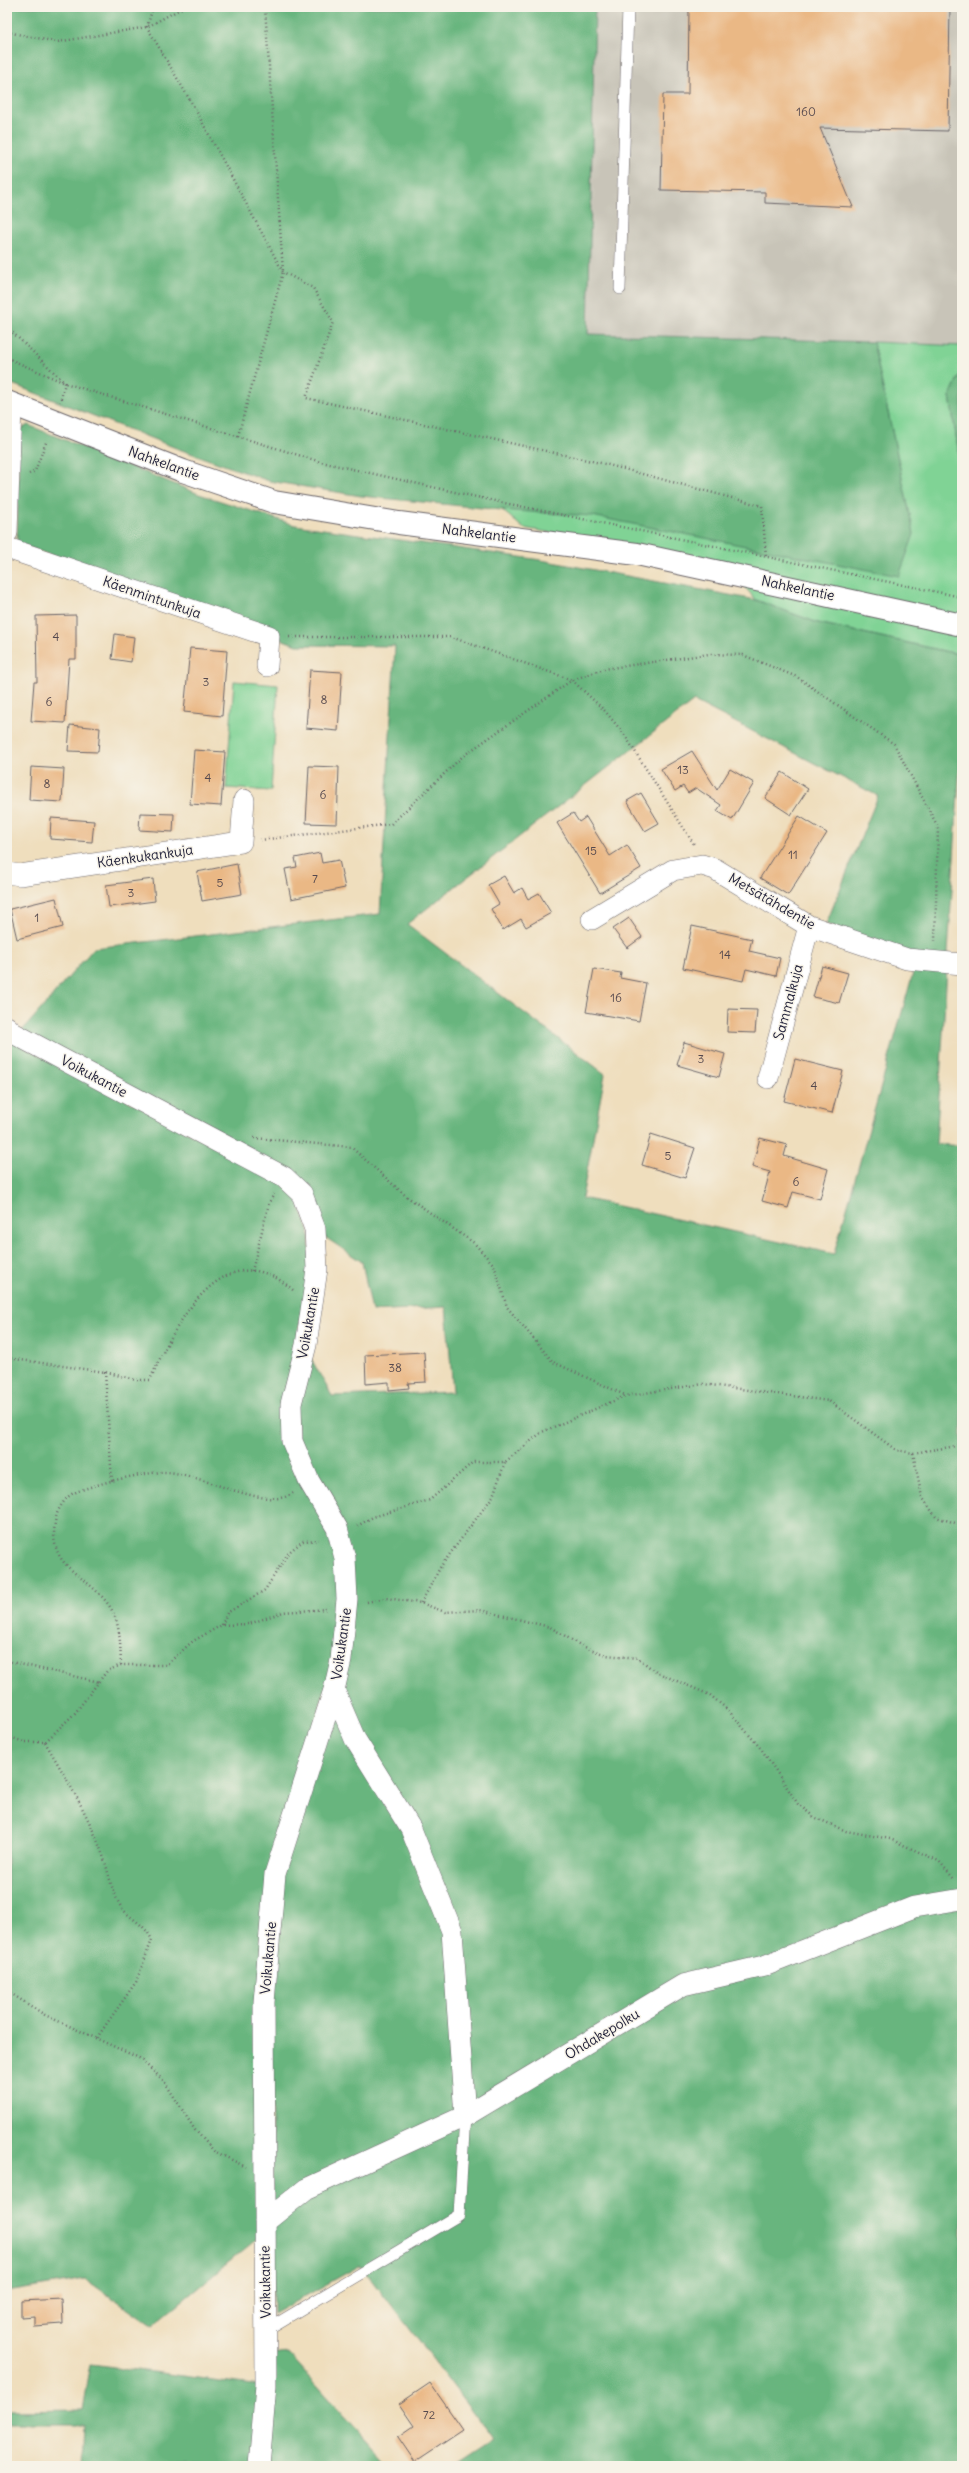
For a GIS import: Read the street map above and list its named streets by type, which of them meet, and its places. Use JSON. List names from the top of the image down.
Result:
{
  "streets": {
    "main road": ["Nahkelantie"],
    "street": [
      "Käenmintunkuja",
      "Käenkukankuja",
      "Metsätähdentie",
      "Sammalkuja",
      "Voikukantie",
      "Ohdakepolku"
    ]
  },
  "crossings": [
    ["Metsätähdentie", "Sammalkuja"],
    ["Voikukantie", "Ohdakepolku"]
  ],
  "house_numbers": [
    "160",
    "4",
    "3",
    "8",
    "6",
    "13",
    "4",
    "8",
    "6",
    "15",
    "11",
    "7",
    "5",
    "3",
    "1",
    "14",
    "16",
    "3",
    "4",
    "5",
    "6",
    "38",
    "72"
  ]
}
